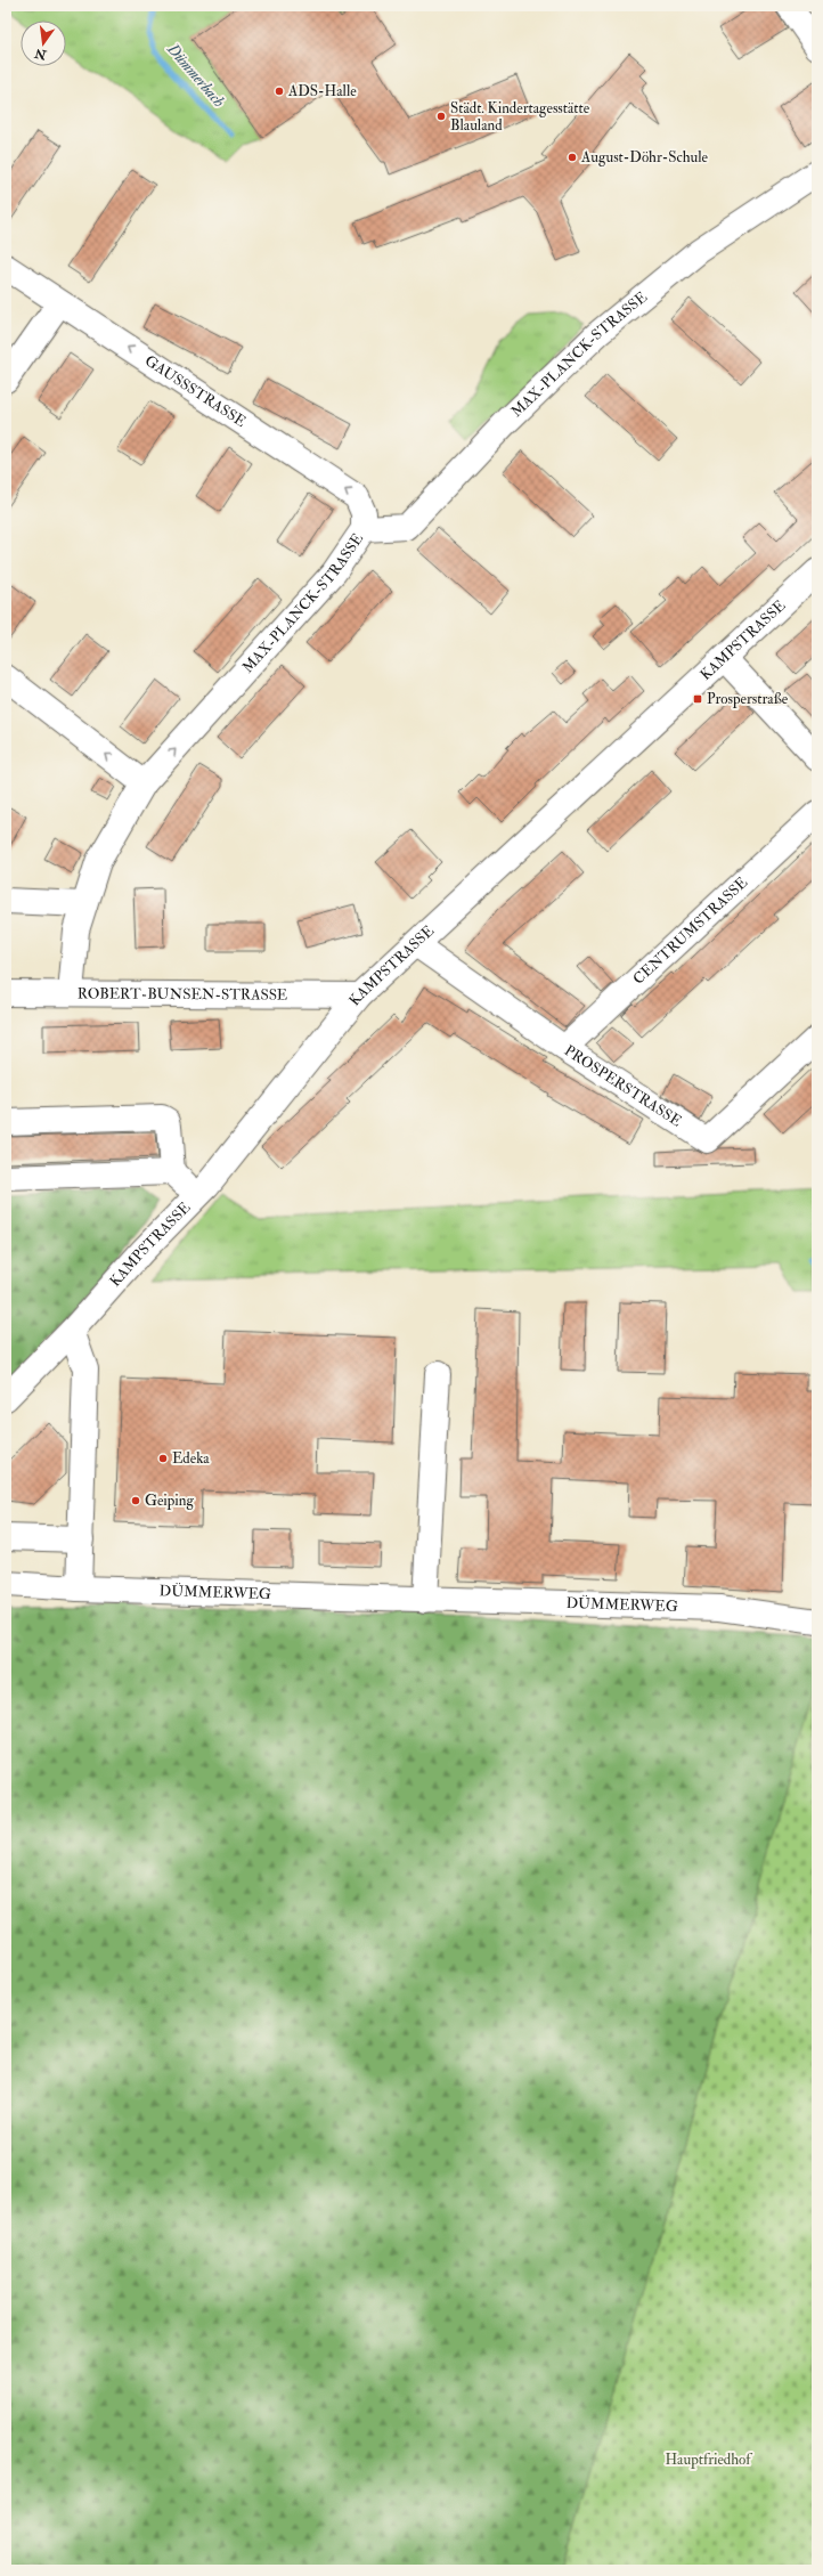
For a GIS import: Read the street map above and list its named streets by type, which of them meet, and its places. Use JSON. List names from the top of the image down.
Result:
{
  "streets": {
    "street": [
      "MAX-PLANCK-STRASSE",
      "GAUSSSTRASSE",
      "KAMPSTRASSE",
      "CENTRUMSTRASSE",
      "ROBERT-BUNSEN-STRASSE",
      "PROSPERSTRASSE",
      "DÜMMERWEG"
    ]
  },
  "crossings": [
    ["MAX-PLANCK-STRASSE", "GAUSSSTRASSE"],
    ["MAX-PLANCK-STRASSE", "ROBERT-BUNSEN-STRASSE"],
    ["KAMPSTRASSE", "ROBERT-BUNSEN-STRASSE"],
    ["KAMPSTRASSE", "PROSPERSTRASSE"],
    ["CENTRUMSTRASSE", "PROSPERSTRASSE"]
  ],
  "one_way": ["GAUSSSTRASSE"],
  "water": ["Dümmerbach"],
  "parks": ["Hauptfriedhof"],
  "places": {
    "other": [
      "ADS-Halle",
      "Städt. Kindertagesstätte Blauland",
      "August-Döhr-Schule",
      "Edeka",
      "Geiping"
    ],
    "transit": ["Prosperstraße"]
  },
  "north": "bottom"
}
